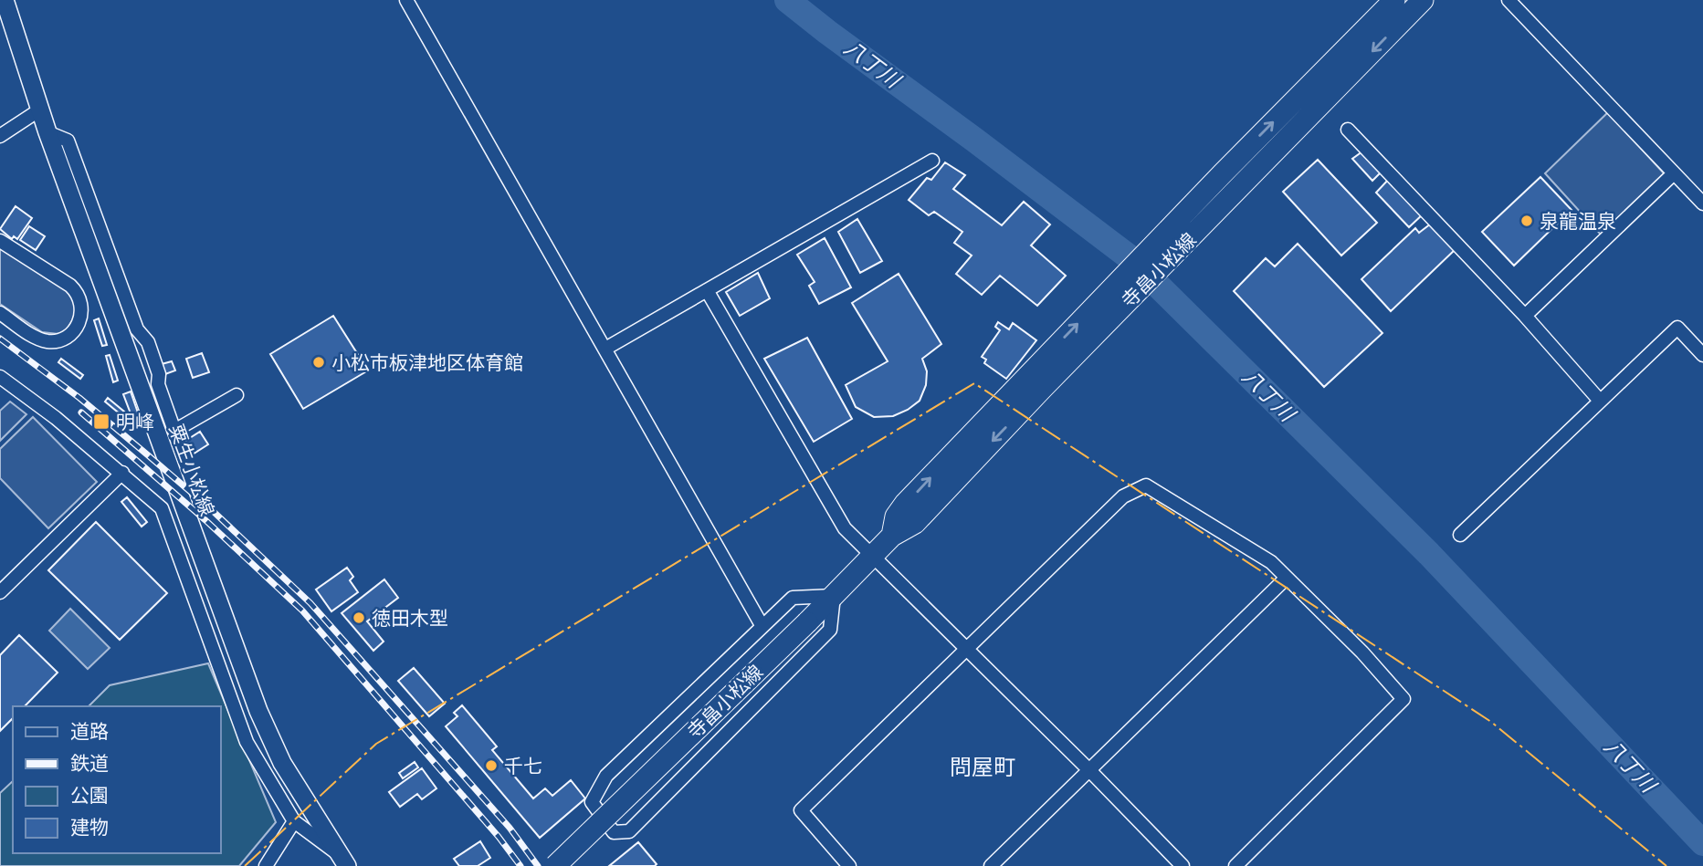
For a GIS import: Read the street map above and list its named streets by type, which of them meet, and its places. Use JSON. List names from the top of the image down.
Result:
{
  "streets": {
    "main road": ["寺畠小松線", "粟生小松線"]
  },
  "districts": ["問屋町"],
  "water": ["八丁川"],
  "places": {
    "other": [
      "泉龍温泉",
      "小松市板津地区体育館",
      "徳田木型",
      "千七"
    ],
    "transit": ["明峰"]
  },
  "legend": [
    "道路",
    "鉄道",
    "公園",
    "建物"
  ]
}
